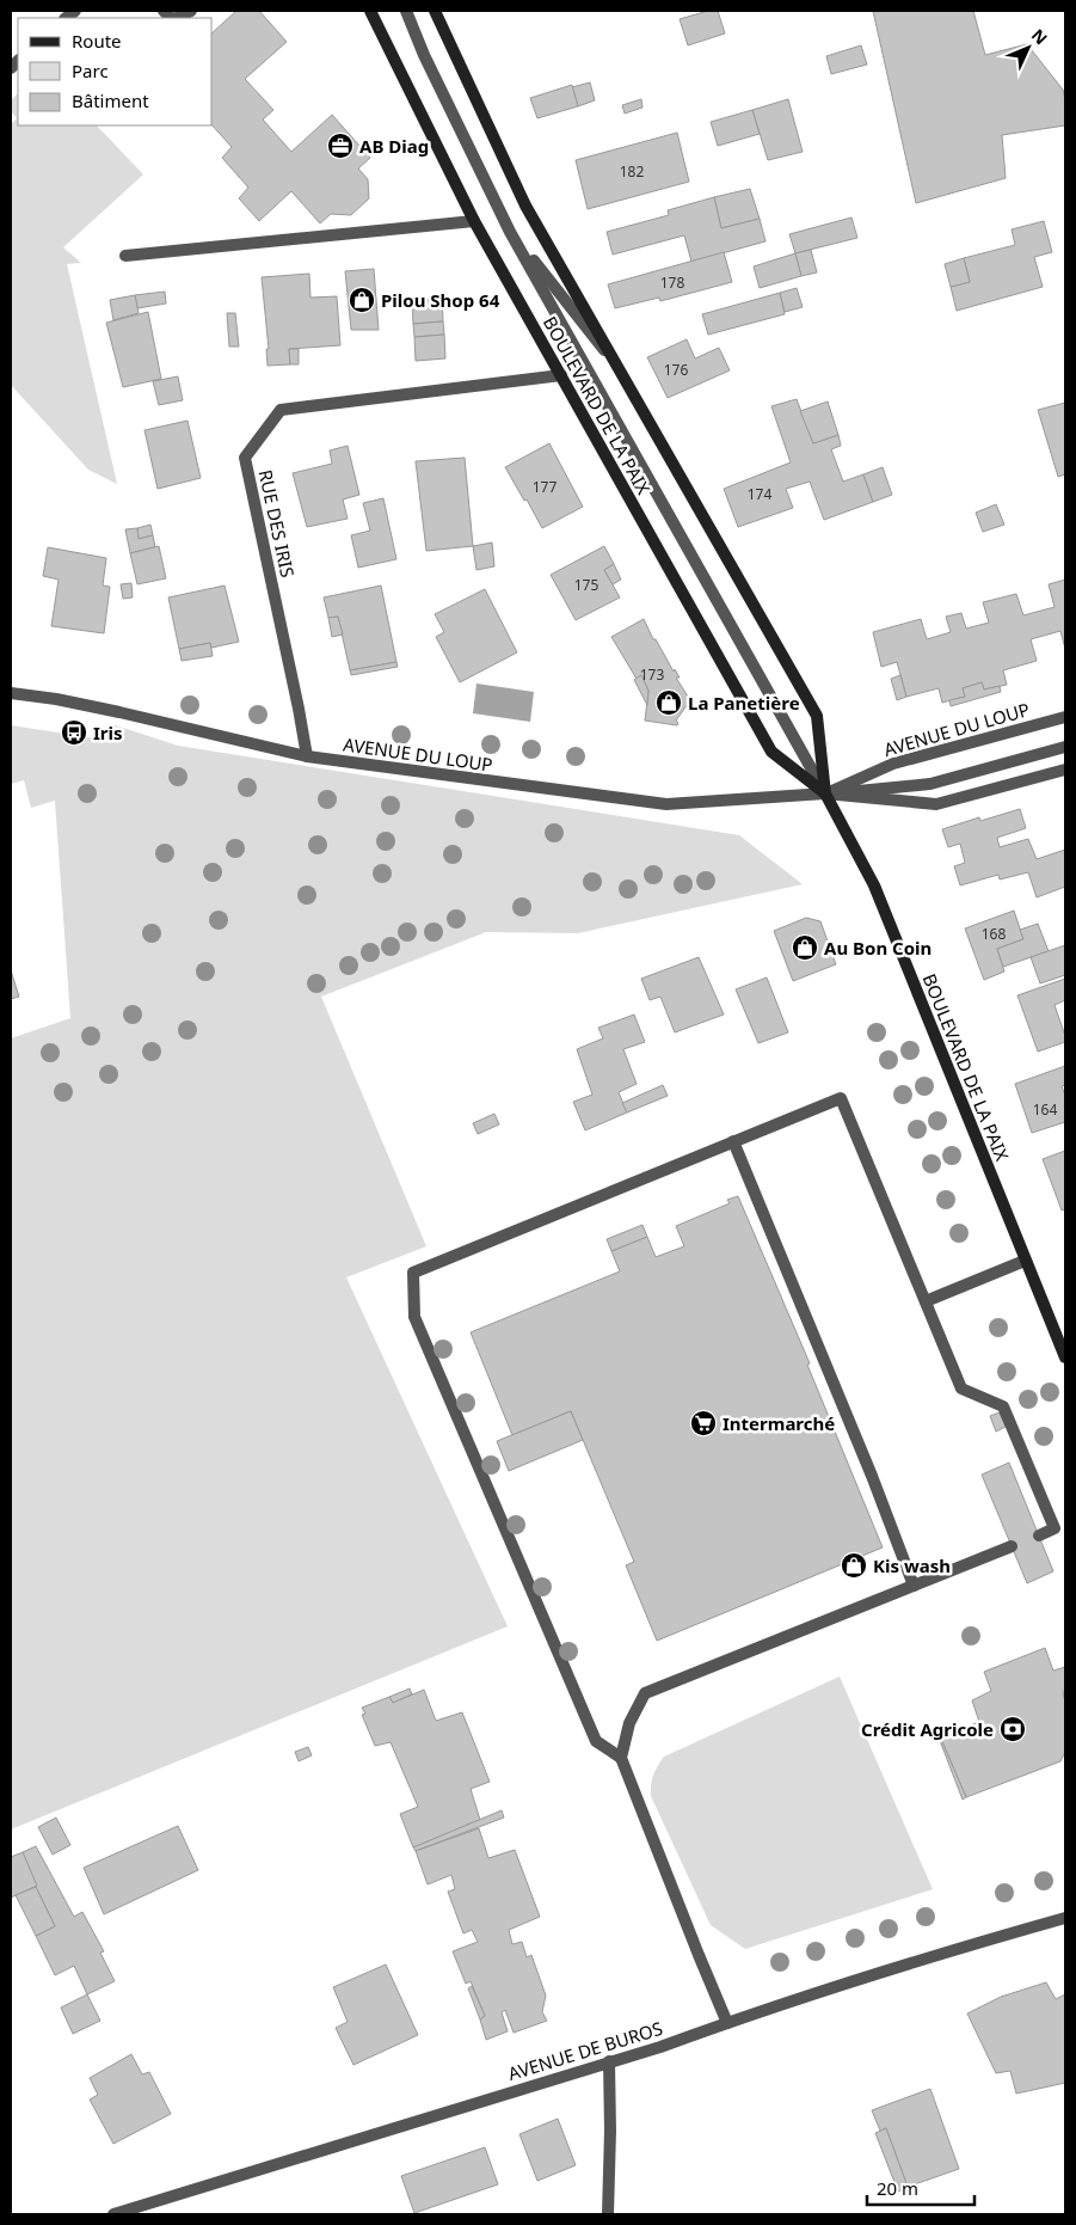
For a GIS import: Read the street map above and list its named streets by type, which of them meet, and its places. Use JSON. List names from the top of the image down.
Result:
{
  "streets": {
    "main road": ["BOULEVARD DE LA PAIX"],
    "street": ["RUE DES IRIS", "AVENUE DU LOUP", "AVENUE DE BUROS"]
  },
  "crossings": [
    ["BOULEVARD DE LA PAIX", "RUE DES IRIS"],
    ["BOULEVARD DE LA PAIX", "AVENUE DU LOUP"],
    ["RUE DES IRIS", "AVENUE DU LOUP"]
  ],
  "places": {
    "office": ["AB Diag"],
    "shop": [
      "Pilou Shop 64",
      "La Panetière",
      "Au Bon Coin",
      "Kis wash"
    ],
    "bus stop": ["Iris"],
    "supermarket": ["Intermarché"],
    "bank": ["Crédit Agricole"]
  },
  "house_numbers": [
    "182",
    "178",
    "176",
    "177",
    "174",
    "175",
    "173",
    "168",
    "164"
  ],
  "legend": ["Route", "Parc", "Bâtiment"],
  "scale_bar": "20 m",
  "north": "top right"
}
